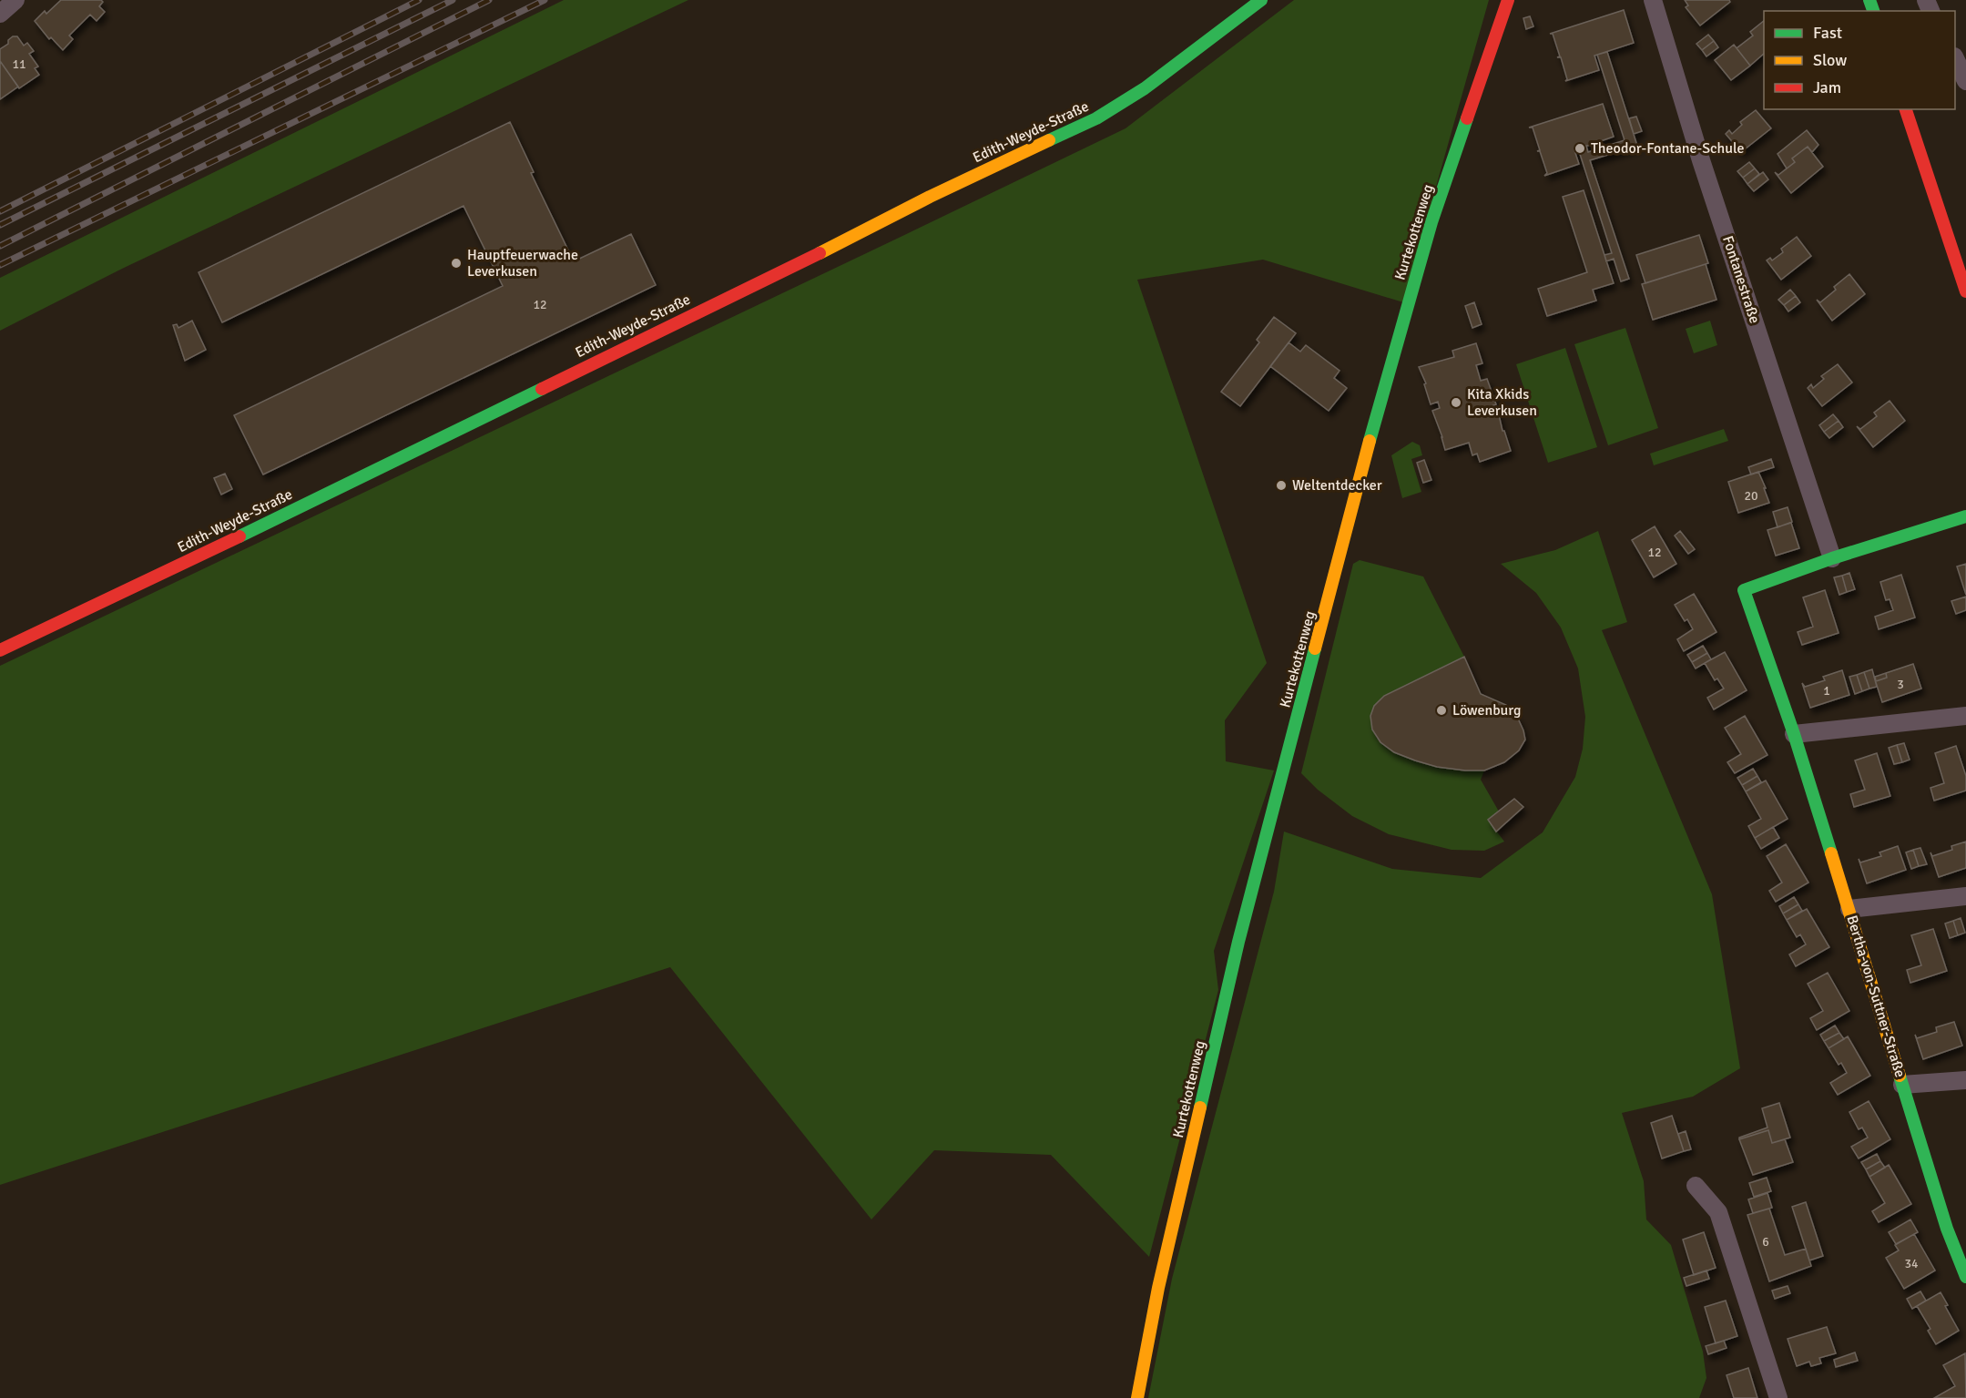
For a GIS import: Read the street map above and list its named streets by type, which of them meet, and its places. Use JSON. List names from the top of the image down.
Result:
{
  "streets": {
    "street": [
      "Edith-Weyde-Straße",
      "Kurtekottenweg",
      "Fontanestraße",
      "Bertha-von-Suttner-Straße"
    ]
  },
  "crossings": [
    ["Fontanestraße", "Bertha-von-Suttner-Straße"]
  ],
  "places": [
    "Theodor-Fontane-Schule",
    "Hauptfeuerwache Leverkusen",
    "Kita Xkids Leverkusen",
    "Weltentdecker",
    "Löwenburg"
  ],
  "house_numbers": [
    "11",
    "12",
    "20",
    "12",
    "3",
    "1",
    "6",
    "34"
  ],
  "legend": ["Fast", "Slow", "Jam"]
}
